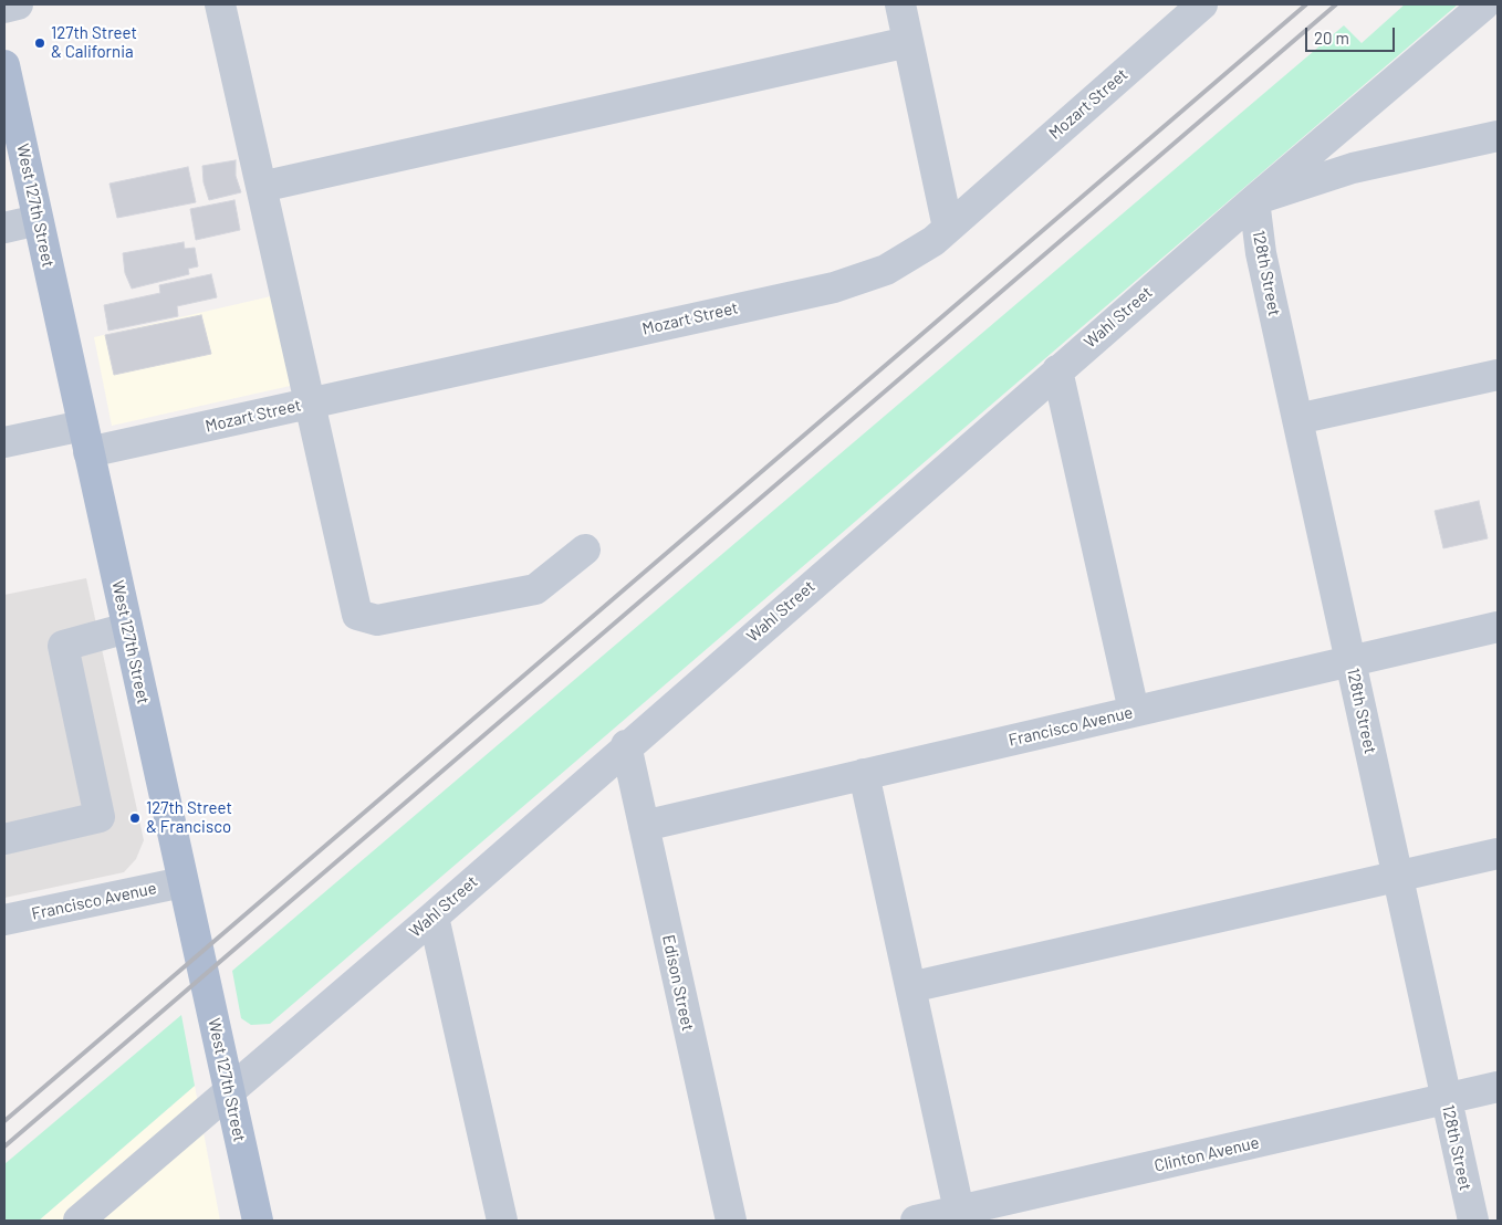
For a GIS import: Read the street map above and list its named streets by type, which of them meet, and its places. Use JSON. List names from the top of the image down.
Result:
{
  "streets": {
    "main road": ["West 127th Street"],
    "street": [
      "Mozart Street",
      "128th Street",
      "Wahl Street",
      "Francisco Avenue",
      "Edison Street",
      "Clinton Avenue"
    ]
  },
  "crossings": [
    ["Mozart Street", "West 127th Street"],
    ["West 127th Street", "Wahl Street"],
    ["West 127th Street", "Francisco Avenue"],
    ["128th Street", "Wahl Street"],
    ["128th Street", "Francisco Avenue"],
    ["128th Street", "Clinton Avenue"],
    ["Wahl Street", "Edison Street"],
    ["Francisco Avenue", "Edison Street"]
  ],
  "places": ["127th Street & California", "127th Street & Francisco"],
  "scale_bar": "20 m"
}
